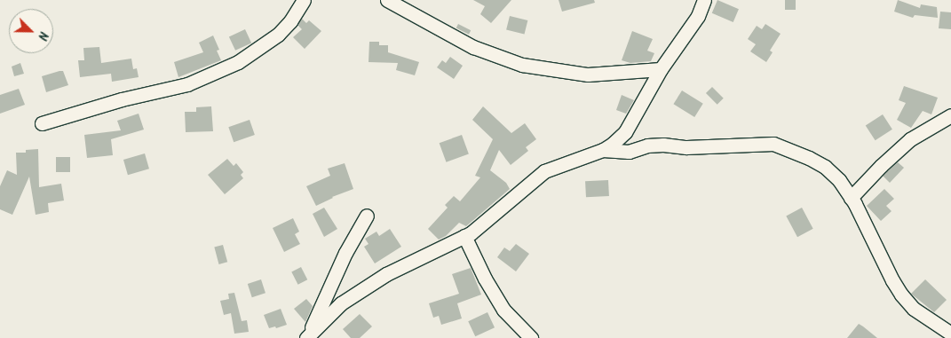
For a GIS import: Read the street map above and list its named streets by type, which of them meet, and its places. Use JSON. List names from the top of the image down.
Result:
{
  "north": "bottom right"
}
